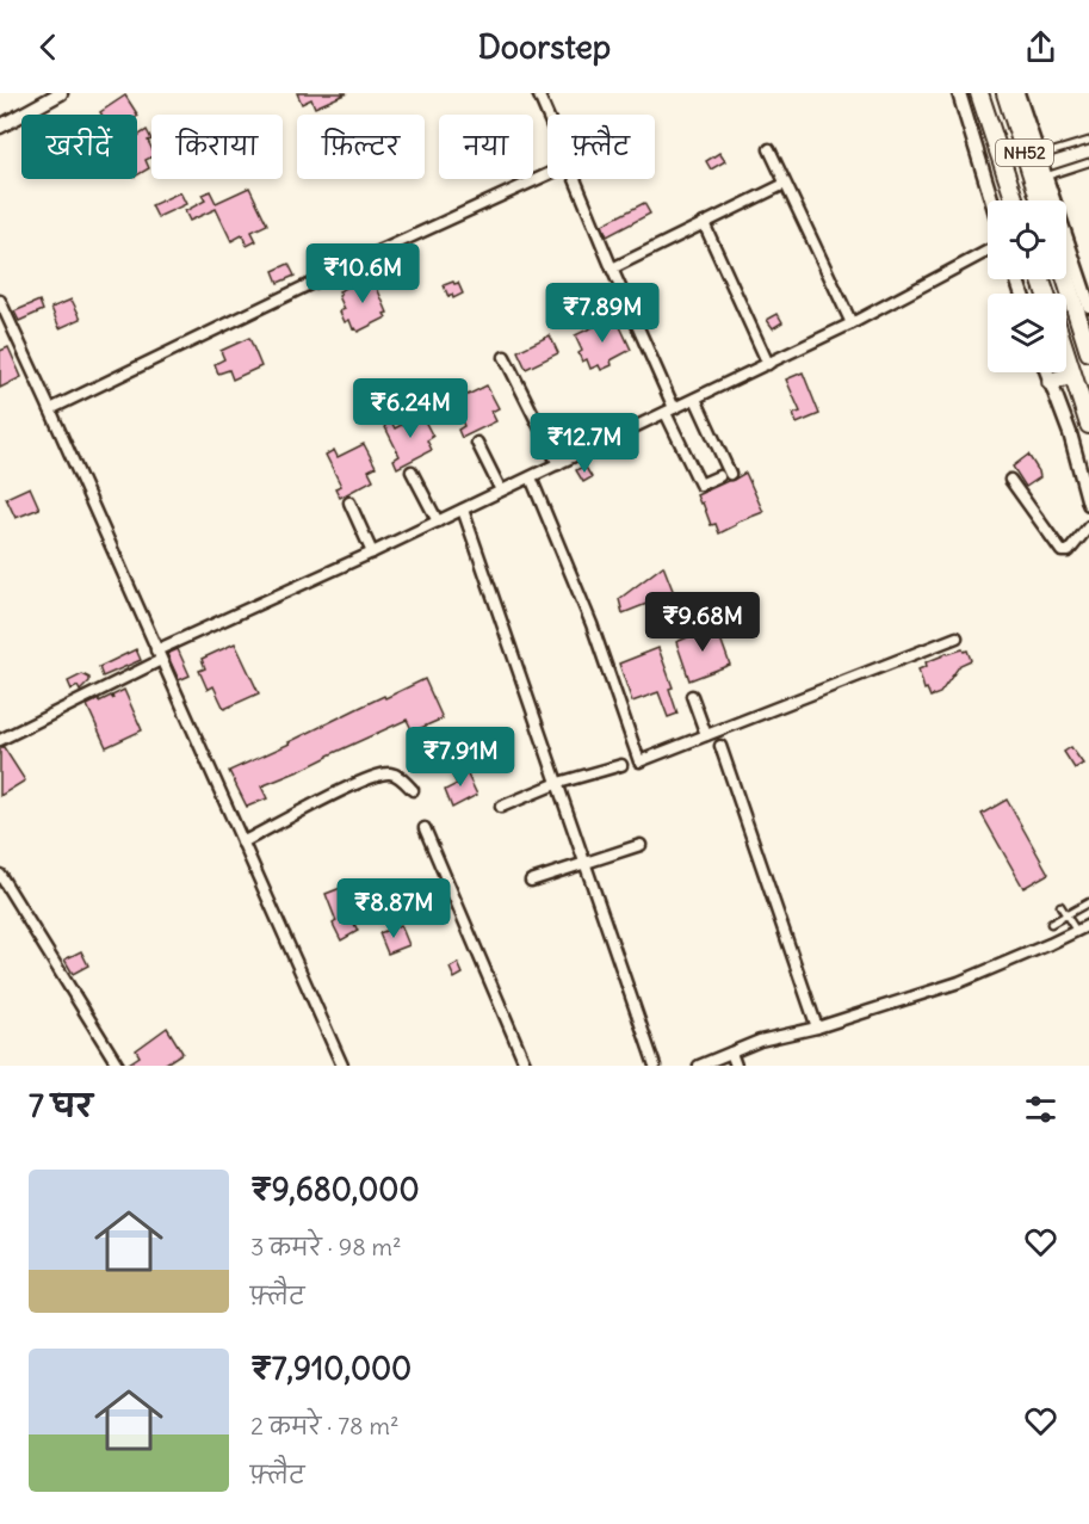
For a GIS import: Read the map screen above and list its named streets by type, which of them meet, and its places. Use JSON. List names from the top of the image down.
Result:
{
  "streets": {
    "highway": ["NH52"]
  },
  "page": {
    "header": "Doorstep",
    "chip": [
      "खरीदें",
      "किराया",
      "फ़िल्टर",
      "नया",
      "फ़्लैट"
    ],
    "price": [
      "₹10.6M",
      "₹7.89M",
      "₹6.24M",
      "₹12.7M",
      "₹9.68M",
      "₹7.91M",
      "₹8.87M"
    ],
    "heading": "7 घर",
    "list": [
      {
        "name": "₹9,680,000",
        "note": "3 कमरे · 98 m² · फ़्लैट"
      },
      {
        "name": "₹7,910,000",
        "note": "2 कमरे · 78 m² · फ़्लैट"
      }
    ]
  }
}
